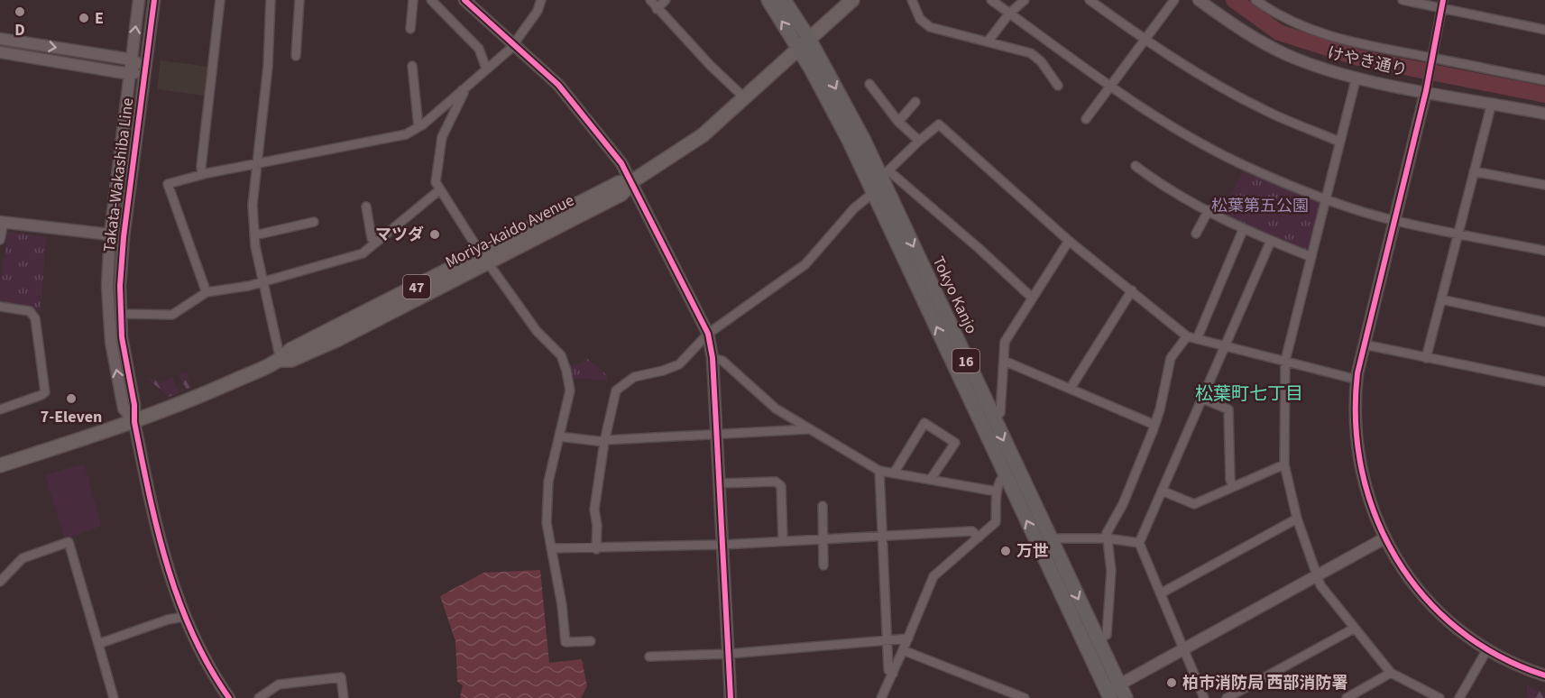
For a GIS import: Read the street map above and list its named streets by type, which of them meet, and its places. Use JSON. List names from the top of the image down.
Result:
{
  "streets": {
    "highway": ["Tokyo Kanjo", "16"],
    "main road": ["Moriya-kaido Avenue", "47"],
    "street": ["けやき通り", "Takata-Wakashiba Line"]
  },
  "crossings": [
    ["Takata-Wakashiba Line", "Moriya-kaido Avenue"],
    ["Moriya-kaido Avenue", "Tokyo Kanjo"]
  ],
  "districts": ["松葉町七丁目"],
  "parks": ["松葉第五公園"],
  "places": [
    "D",
    "E",
    "マツダ",
    "7-Eleven",
    "万世",
    "柏市消防局 西部消防署"
  ]
}
